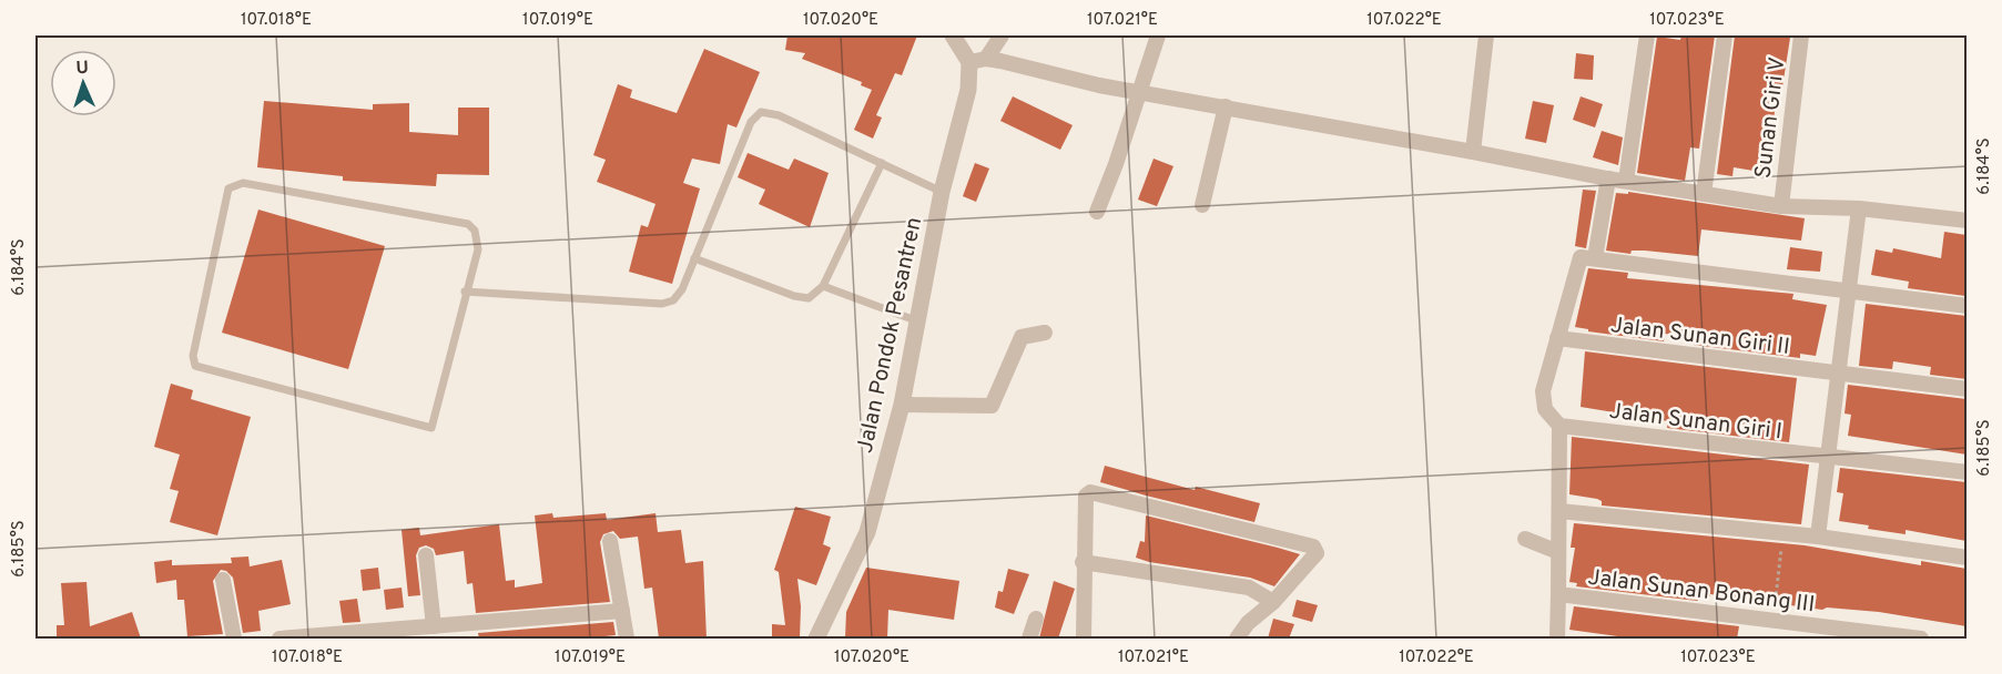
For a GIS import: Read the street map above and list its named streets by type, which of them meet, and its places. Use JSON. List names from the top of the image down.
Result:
{
  "streets": {
    "street": [
      "Sunan Giri V",
      "Jalan Pondok Pesantren",
      "Jalan Sunan Giri II",
      "Jalan Sunan Giri I",
      "Jalan Sunan Bonang III"
    ]
  },
  "crossings": [
    ["Jalan Sunan Giri I", "Jalan Sunan Bonang III"]
  ],
  "north": "top",
  "coordinates": [
    "107.018°E",
    "107.019°E",
    "107.020°E",
    "107.021°E",
    "107.022°E",
    "107.023°E",
    "6.184°S",
    "6.185°S"
  ]
}
